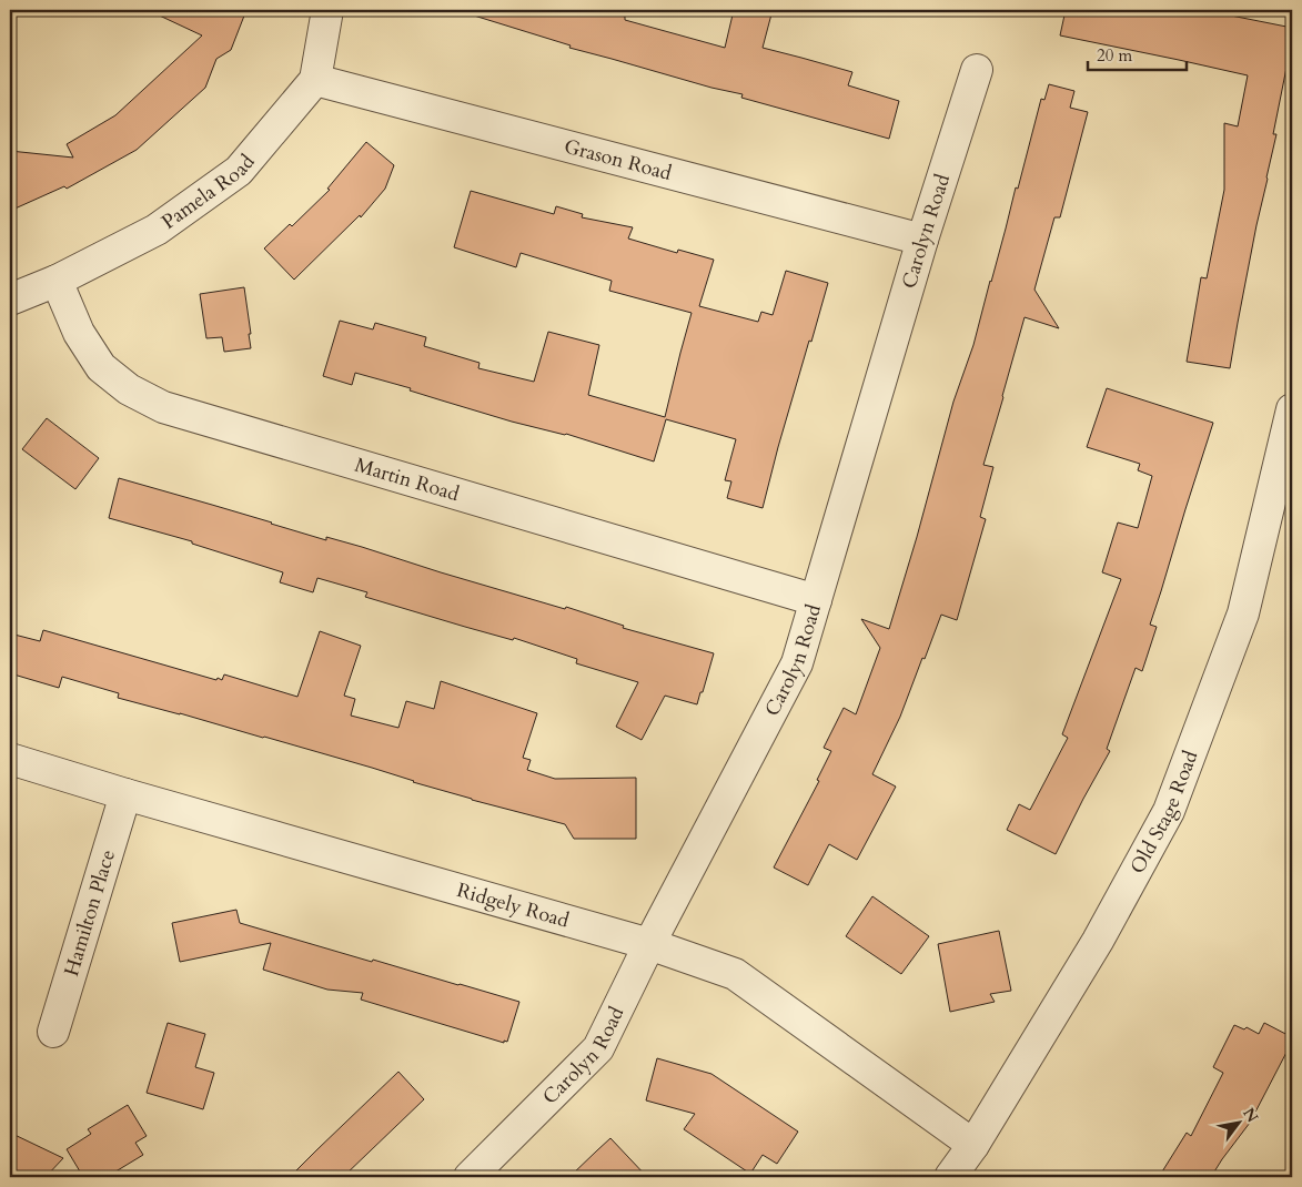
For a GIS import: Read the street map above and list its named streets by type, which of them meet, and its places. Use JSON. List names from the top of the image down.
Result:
{
  "streets": {
    "street": [
      "Grason Road",
      "Pamela Road",
      "Carolyn Road",
      "Martin Road",
      "Old Stage Road",
      "Ridgely Road",
      "Hamilton Place"
    ]
  },
  "crossings": [
    ["Grason Road", "Pamela Road"],
    ["Grason Road", "Carolyn Road"],
    ["Pamela Road", "Martin Road"],
    ["Carolyn Road", "Martin Road"],
    ["Carolyn Road", "Ridgely Road"],
    ["Old Stage Road", "Ridgely Road"],
    ["Ridgely Road", "Hamilton Place"]
  ],
  "scale_bar": "20 m",
  "north": "top right"
}
